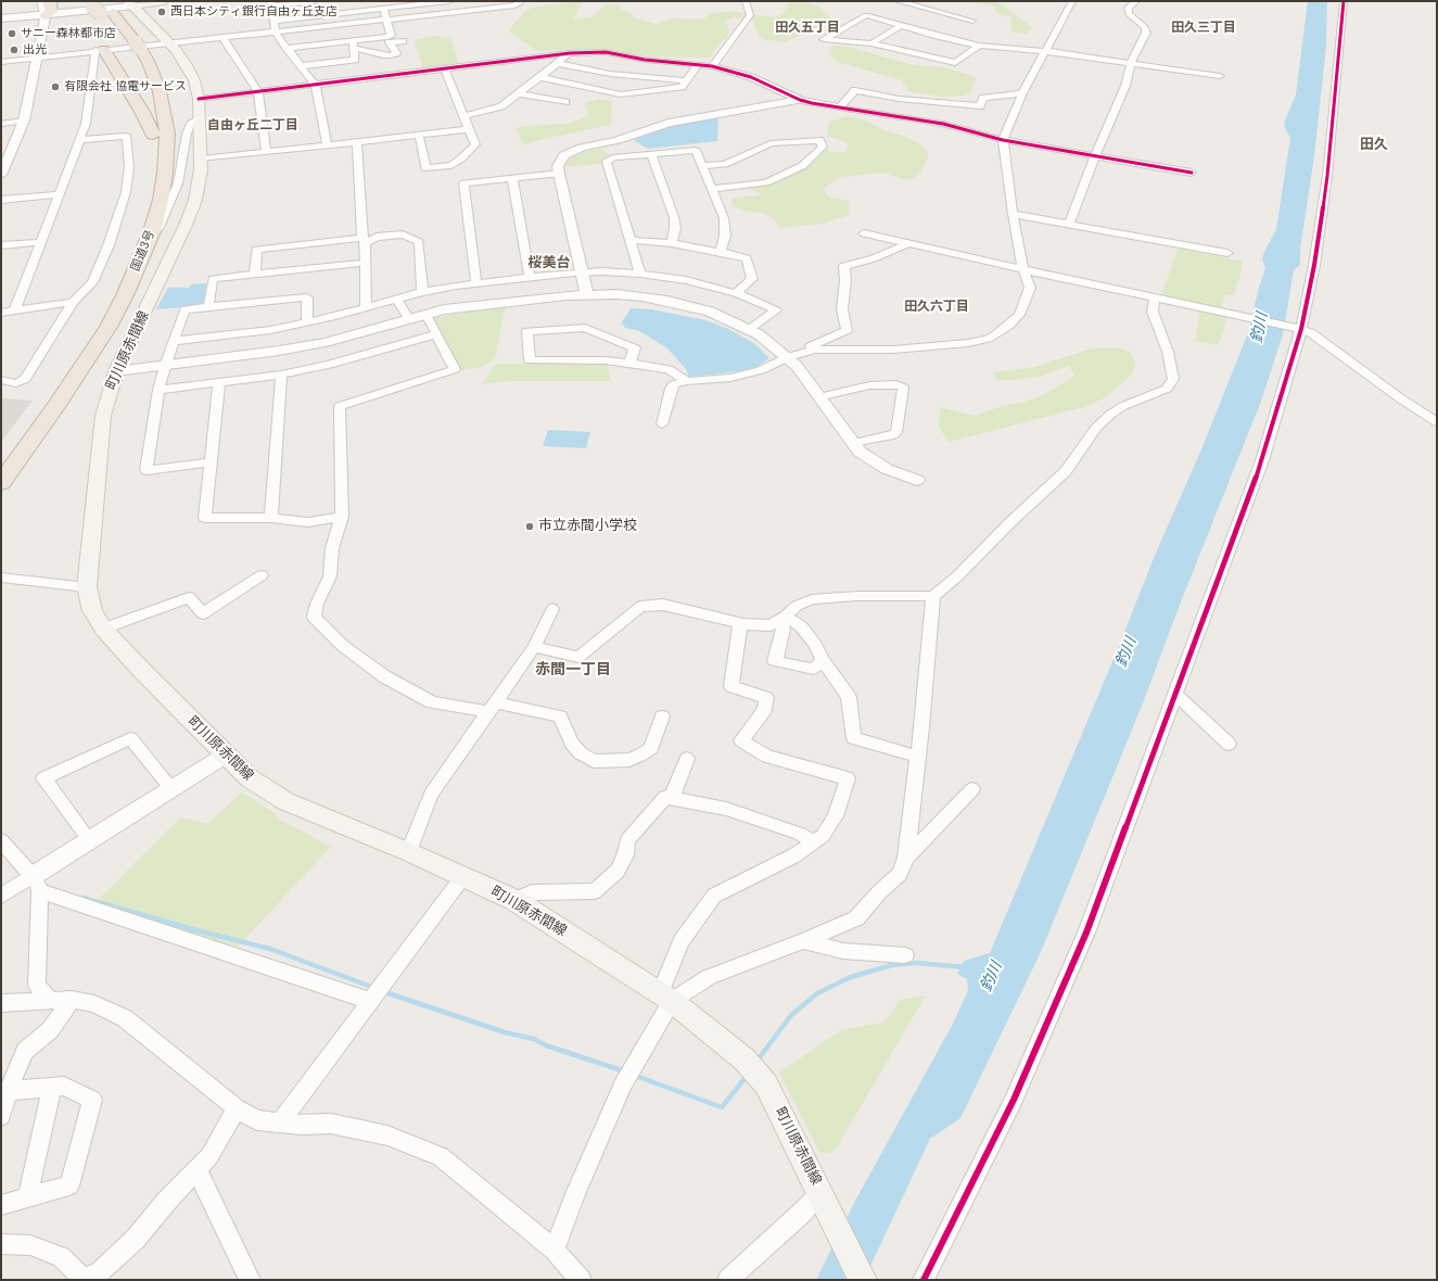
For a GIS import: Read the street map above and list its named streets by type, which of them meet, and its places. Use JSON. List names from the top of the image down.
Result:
{
  "streets": {
    "highway": ["国道3号"],
    "main road": ["町川原赤間線"]
  },
  "districts": [
    "田久五丁目",
    "田久三丁目",
    "自由ヶ丘二丁目",
    "田久",
    "桜美台",
    "田久六丁目",
    "赤間一丁目"
  ],
  "water": ["釣川"],
  "places": [
    "西日本シティ銀行自由ヶ丘支店",
    "サニー森林都市店",
    "出光",
    "有限会社 協電サービス",
    "市立赤間小学校"
  ]
}
